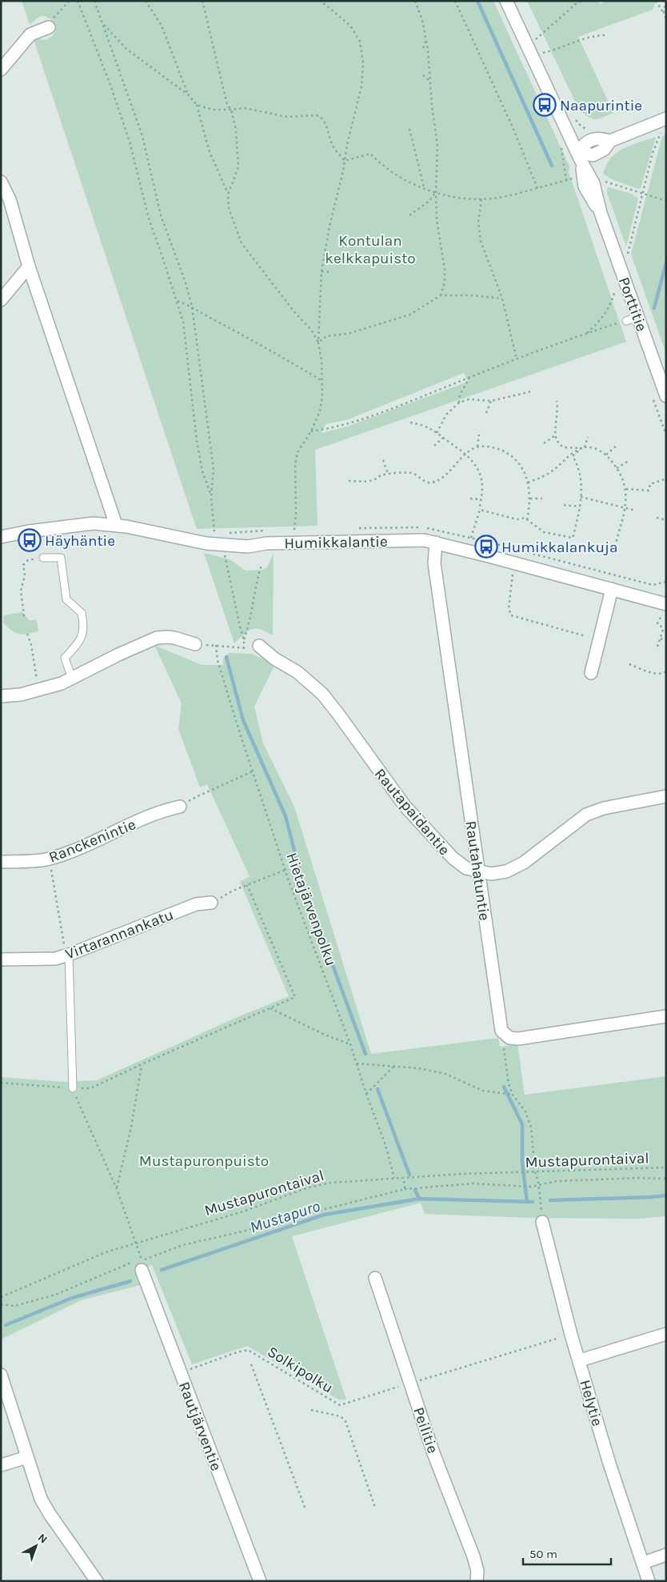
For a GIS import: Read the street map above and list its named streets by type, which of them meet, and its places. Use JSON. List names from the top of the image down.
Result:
{
  "streets": {
    "street": [
      "Porttitie",
      "Humikkalantie",
      "Rautapaidantie",
      "Ranckenintie",
      "Rautahatuntie",
      "Virtarannankatu",
      "Helytie",
      "Rautjärventie",
      "Peilitie"
    ],
    "path": ["Hietajärvenpolku", "Mustapurontaival", "Solkipolku"]
  },
  "crossings": [
    ["Humikkalantie", "Rautahatuntie"],
    ["Rautapaidantie", "Rautahatuntie"],
    ["Hietajärvenpolku", "Mustapurontaival"],
    ["Solkipolku", "Helytie"],
    ["Solkipolku", "Rautjärventie"],
    ["Solkipolku", "Peilitie"]
  ],
  "water": ["Mustapuro"],
  "parks": ["Kontulan kelkkapuisto", "Mustapuronpuisto"],
  "places": {
    "bus stop": ["Naapurintie", "Häyhäntie", "Humikkalankuja"]
  },
  "scale_bar": "50 m",
  "north": "top right"
}
